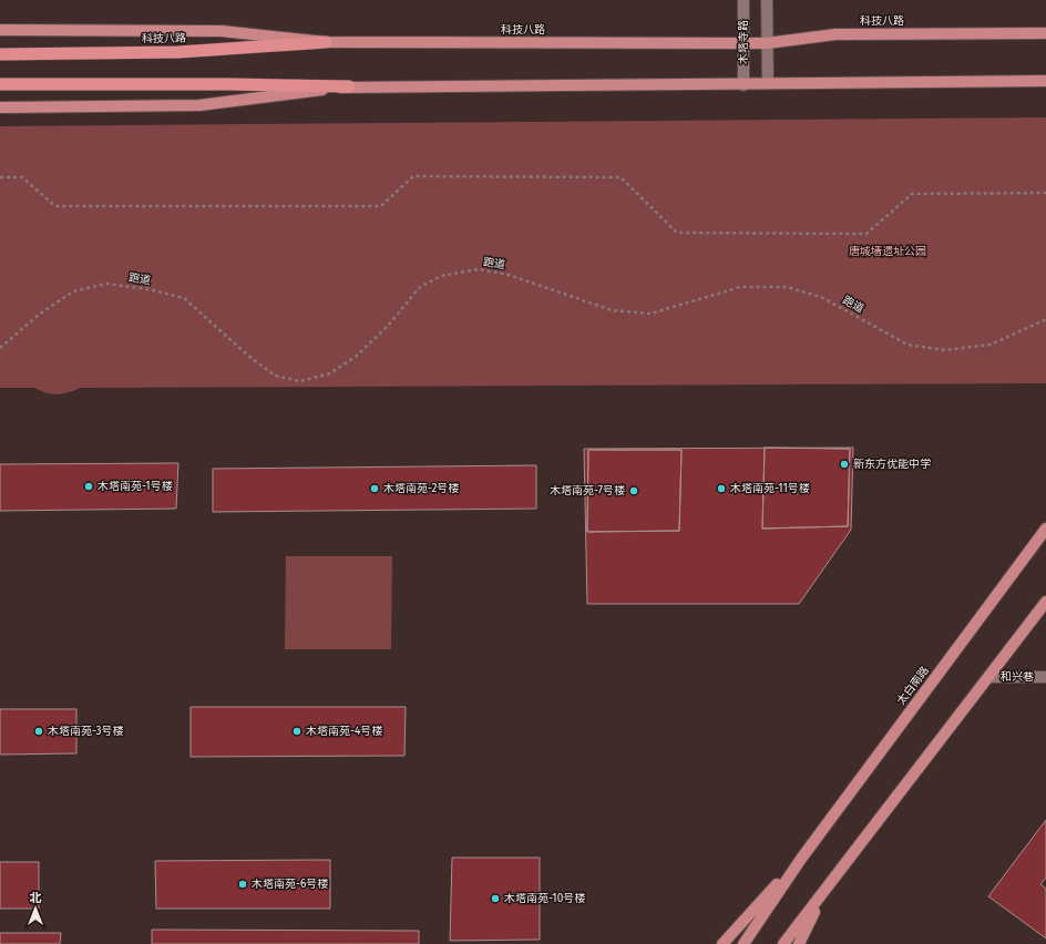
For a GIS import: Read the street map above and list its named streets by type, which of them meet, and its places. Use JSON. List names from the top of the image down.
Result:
{
  "streets": {
    "highway": ["科技八路"],
    "main road": ["太白南路"],
    "street": ["木塔寺路", "和兴巷"],
    "path": ["跑道"]
  },
  "crossings": [
    ["科技八路", "木塔寺路"]
  ],
  "parks": ["唐城墙遗址公园"],
  "places": [
    "新东方优能中学",
    "木塔南苑-1号楼",
    "木塔南苑-2号楼",
    "木塔南苑-11号楼",
    "木塔南苑-7号楼",
    "木塔南苑-3号楼",
    "木塔南苑-4号楼",
    "木塔南苑-6号楼",
    "木塔南苑-10号楼"
  ],
  "north": "top"
}
